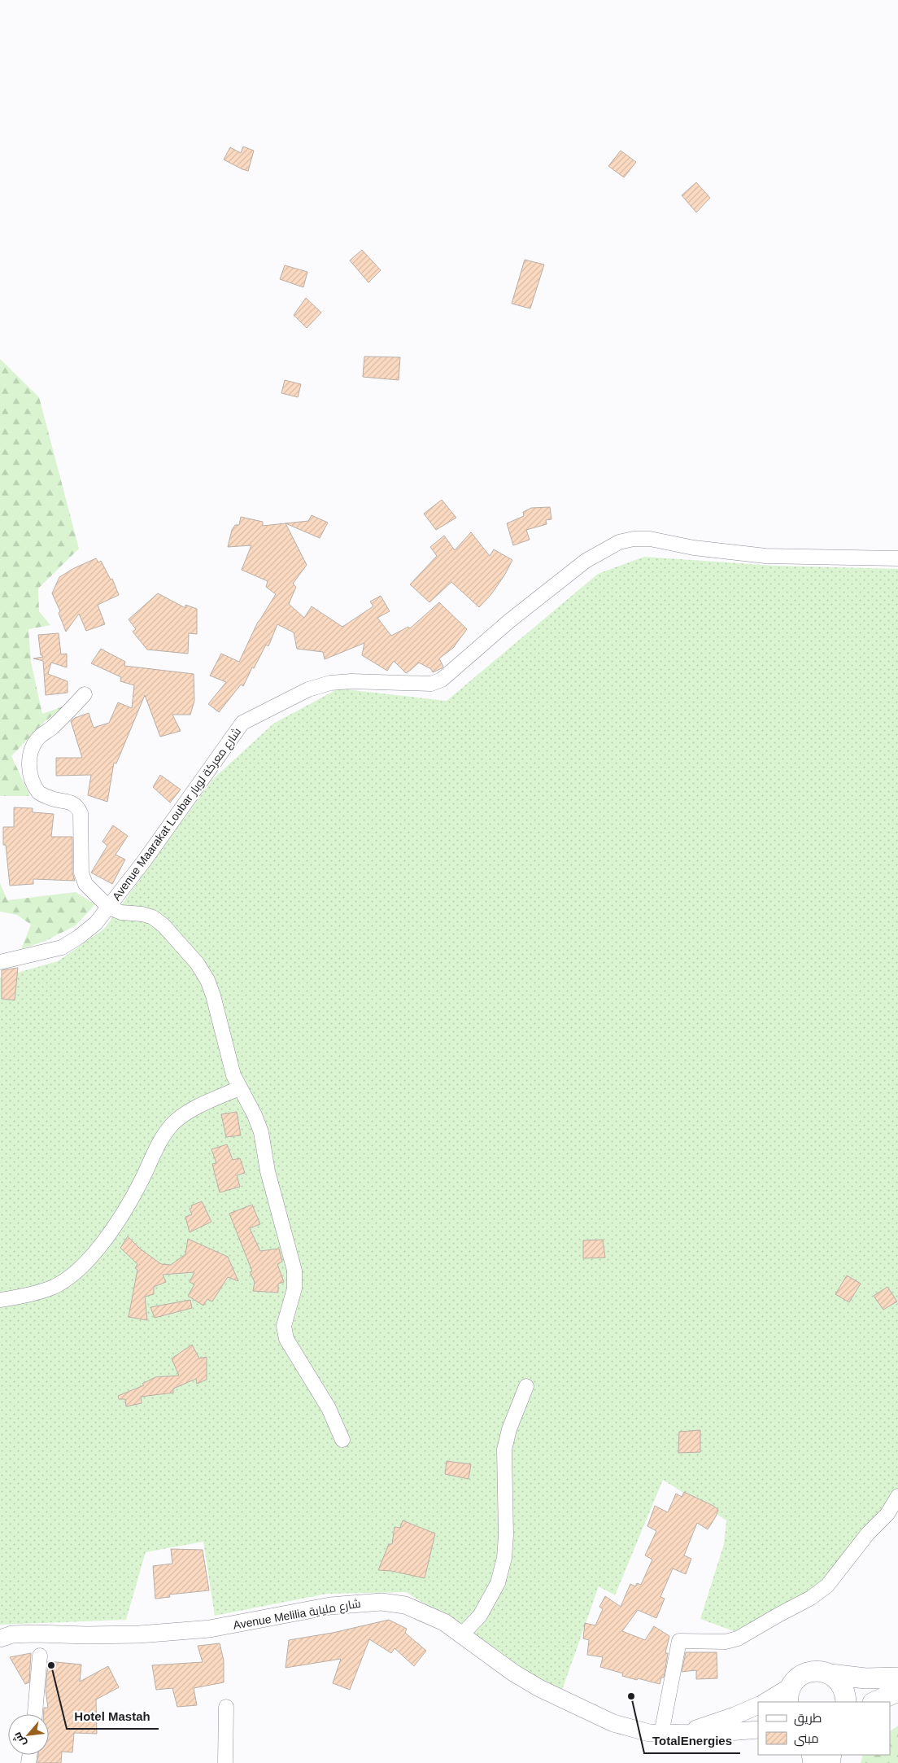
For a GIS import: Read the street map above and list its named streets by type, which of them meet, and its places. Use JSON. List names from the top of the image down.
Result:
{
  "streets": {
    "street": ["Avenue Maarakat Loubar شارع معركة لوبار", "Avenue Melilia شارع ملياية"]
  },
  "places": ["Hotel Mastah", "TotalEnergies"],
  "legend": ["طريق", "مبنى"],
  "north": "bottom left"
}
